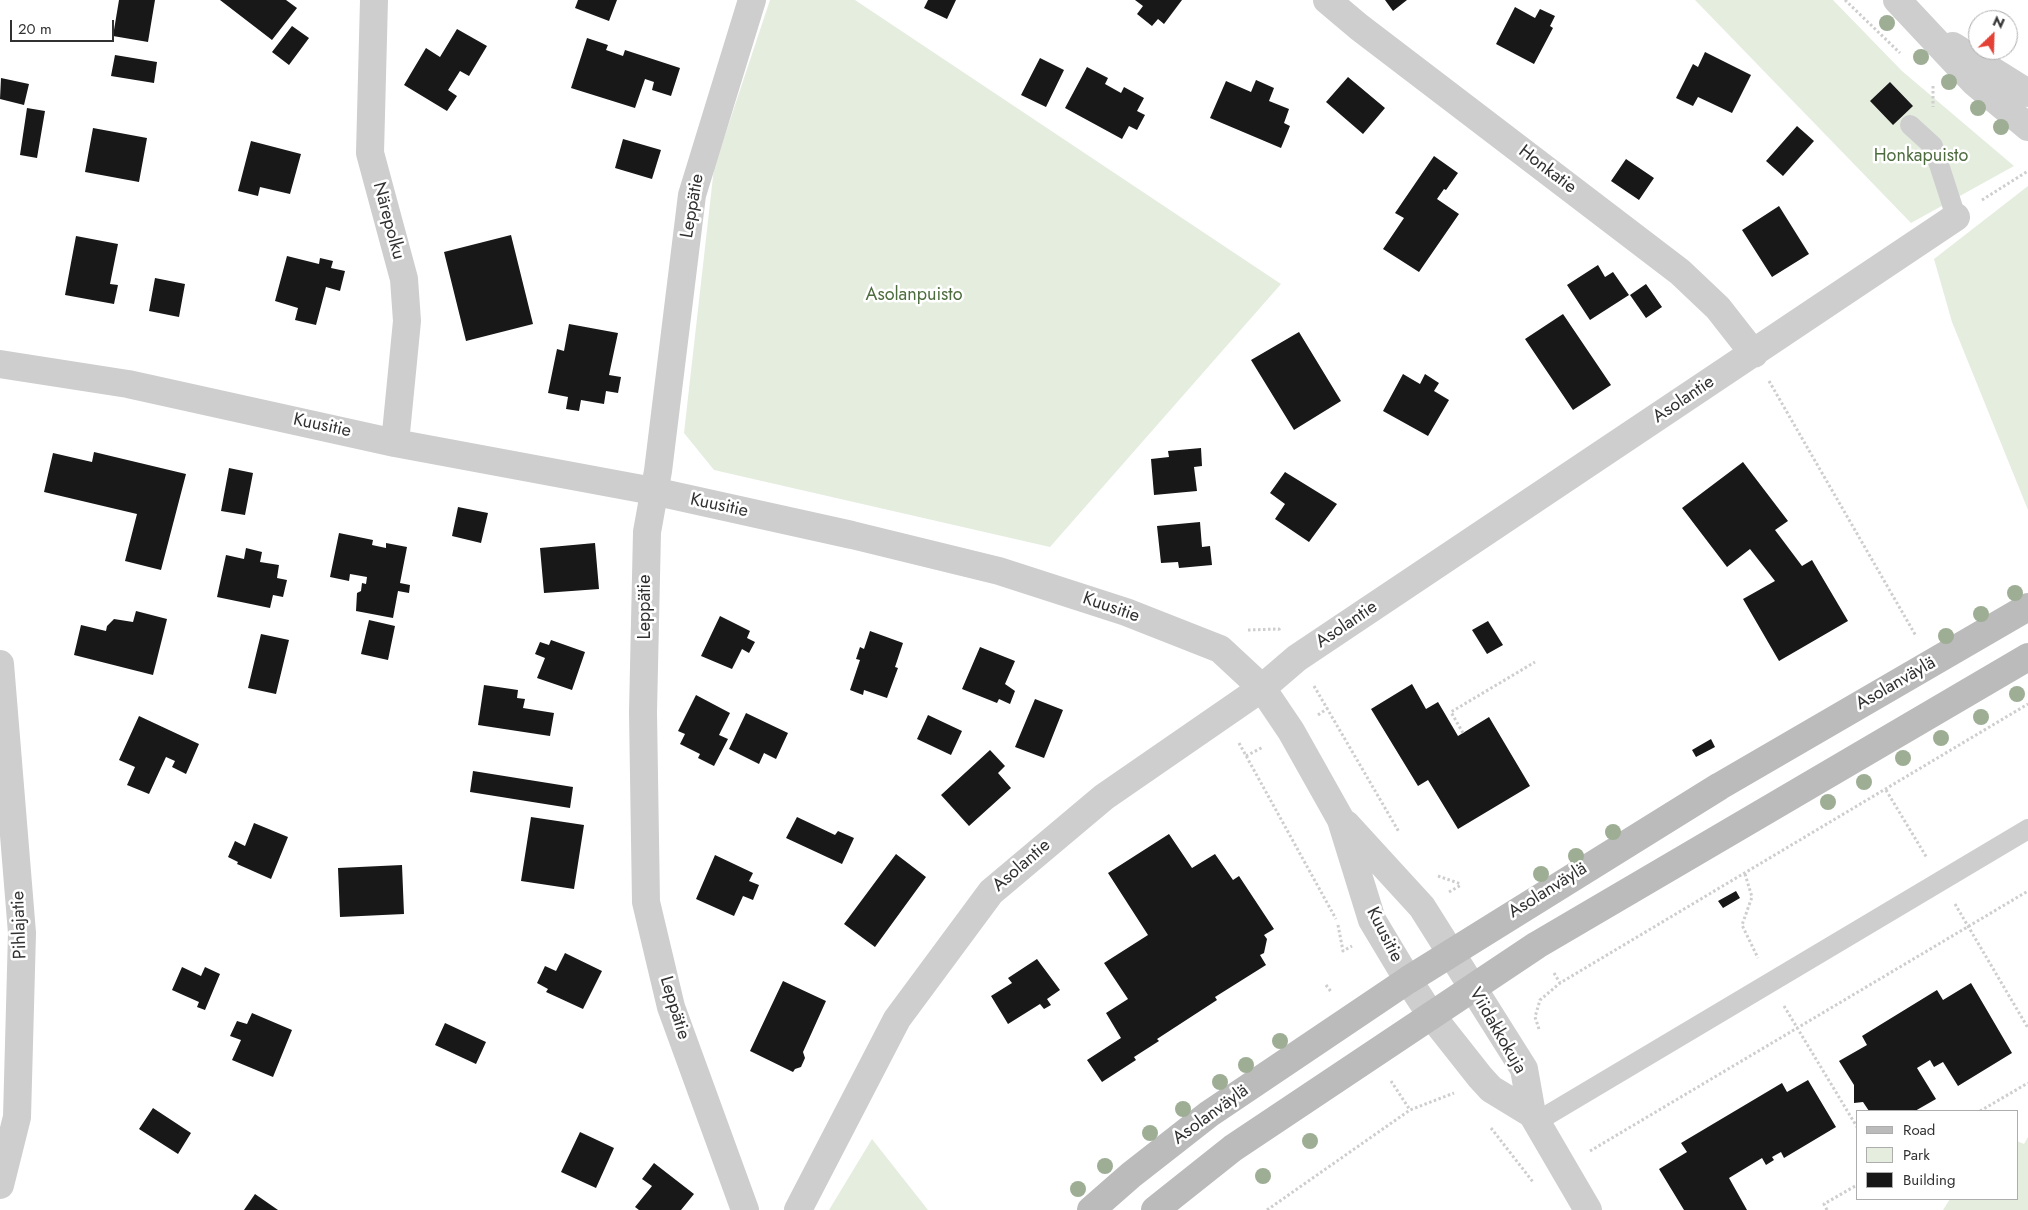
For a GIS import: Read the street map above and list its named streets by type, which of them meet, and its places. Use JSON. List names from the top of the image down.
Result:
{
  "streets": {
    "main road": ["Asolanväylä"],
    "street": [
      "Honkatie",
      "Leppätie",
      "Närepolku",
      "Asolantie",
      "Kuusitie",
      "Pihlajatie",
      "Viidakkokuja"
    ]
  },
  "crossings": [
    ["Honkatie", "Asolantie"],
    ["Leppätie", "Kuusitie"],
    ["Närepolku", "Kuusitie"],
    ["Asolantie", "Kuusitie"],
    ["Kuusitie", "Asolanväylä"],
    ["Kuusitie", "Viidakkokuja"],
    ["Asolanväylä", "Viidakkokuja"]
  ],
  "parks": ["Honkapuisto", "Asolanpuisto"],
  "legend": ["Road", "Park", "Building"],
  "scale_bar": "20 m",
  "north": "top right"
}
